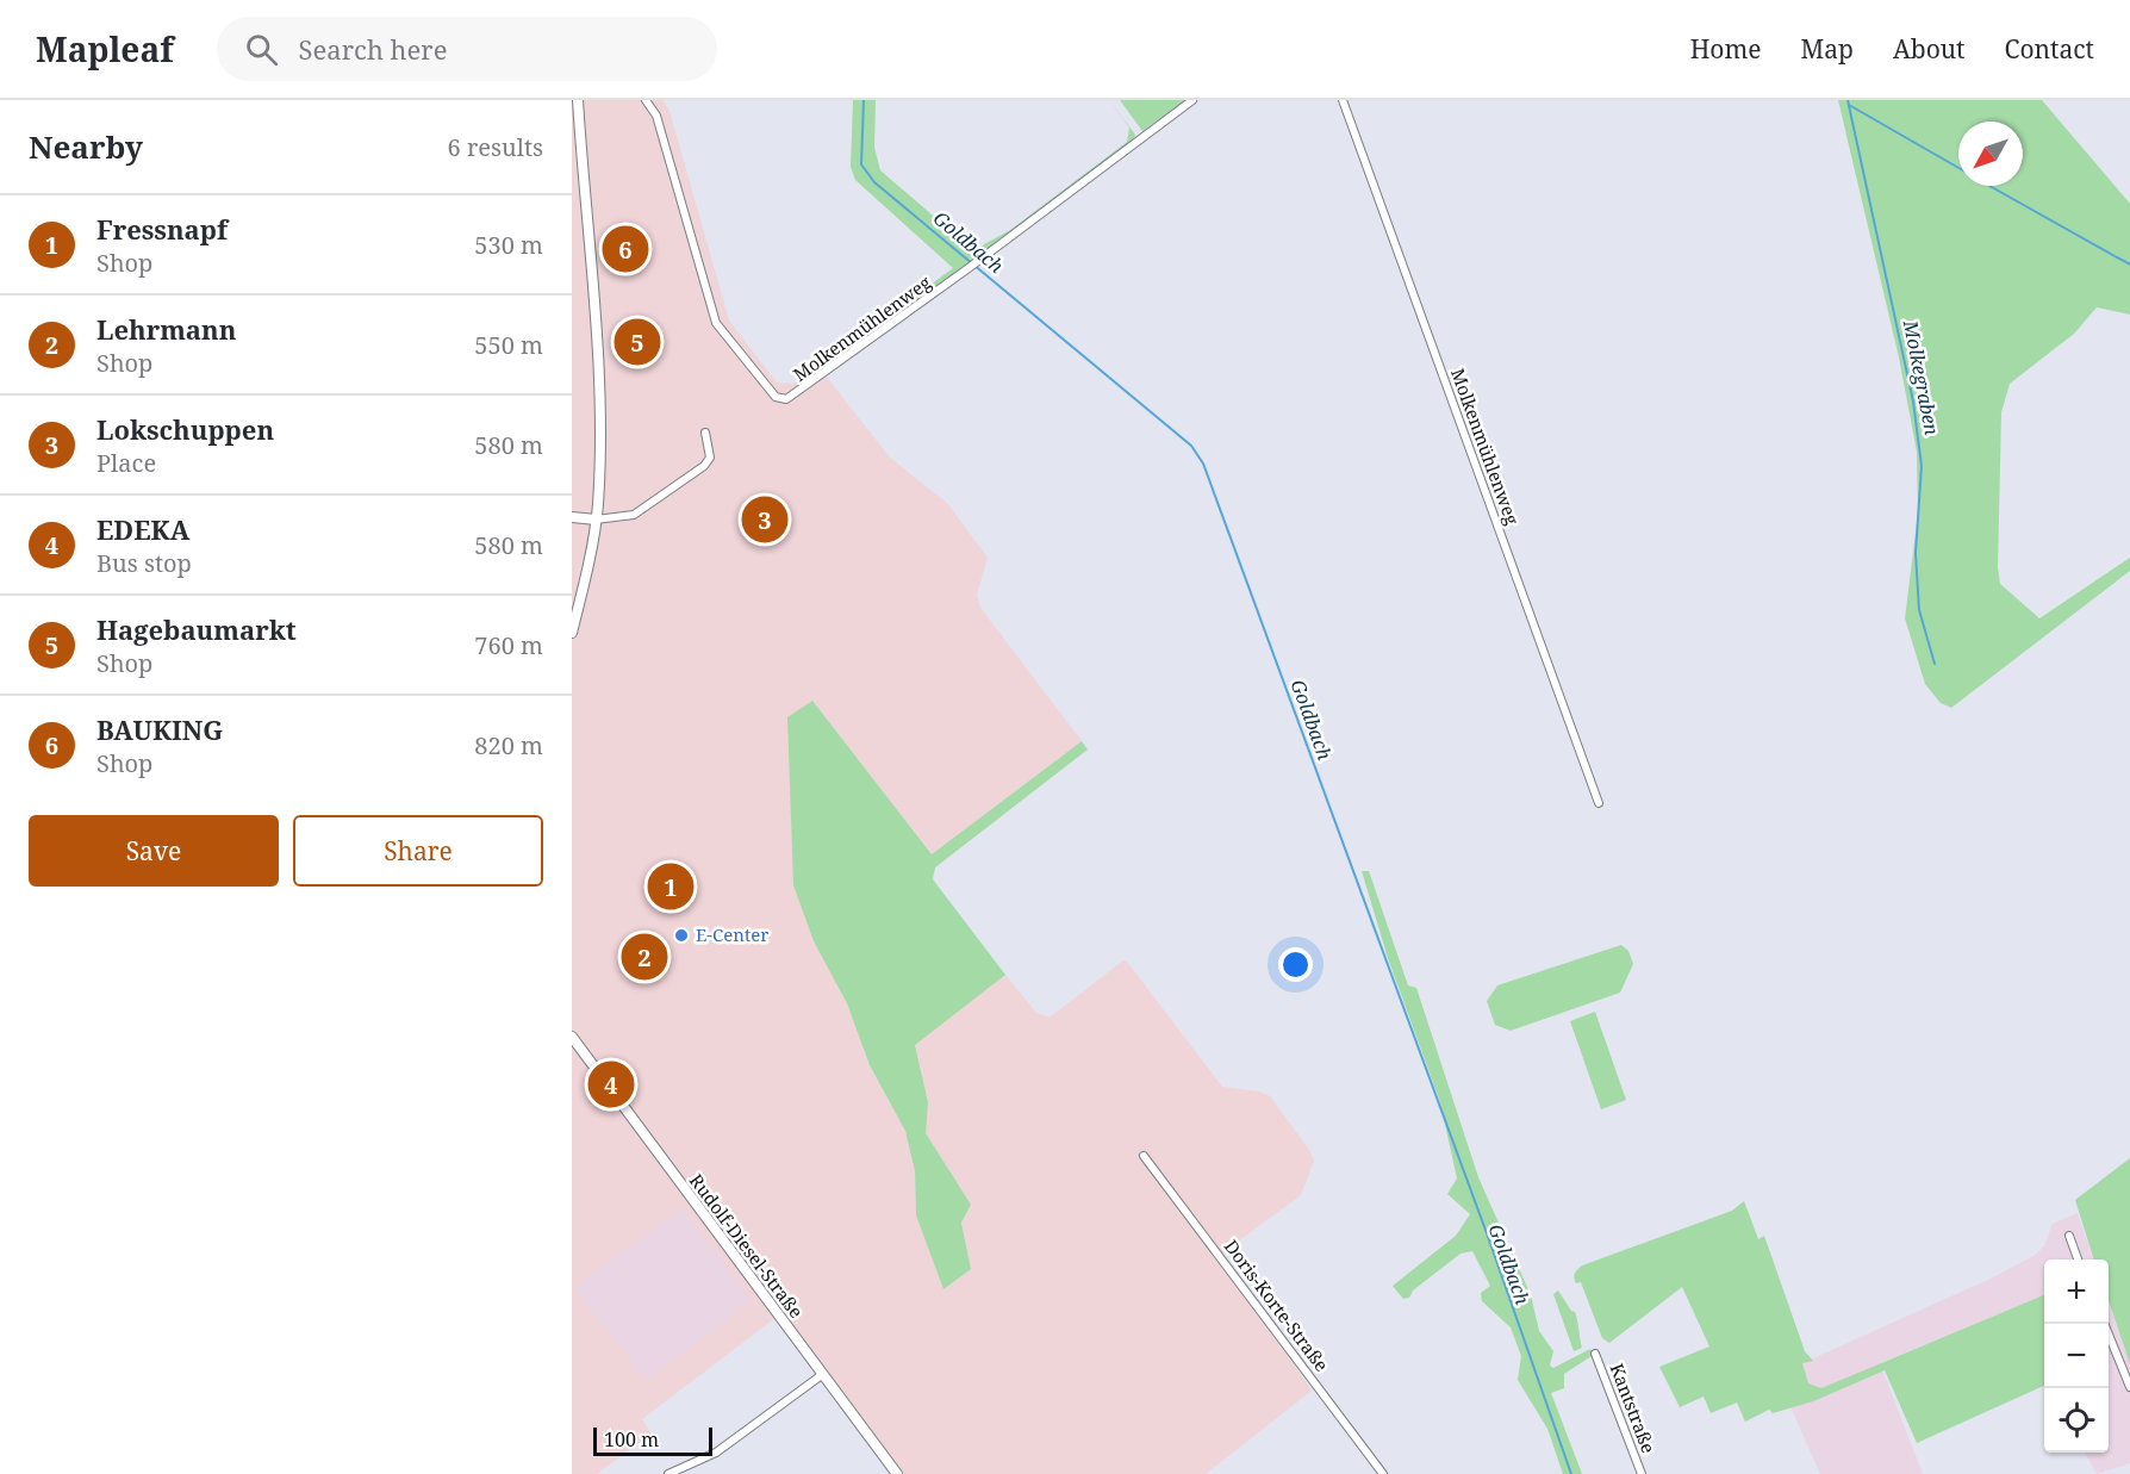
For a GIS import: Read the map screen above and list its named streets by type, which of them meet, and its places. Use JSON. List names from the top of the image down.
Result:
{
  "streets": {
    "street": [
      "Molkenmühlenweg",
      "Rudolf-Diesel-Straße",
      "Doris-Korte-Straße",
      "Kantstraße"
    ]
  },
  "water": ["Goldbach", "Molkegraben"],
  "places": ["E-Center"],
  "scale_bar": "100 m",
  "north": "bottom left",
  "page": {
    "header": "Mapleaf",
    "search": "Search here",
    "nav": [
      "Home",
      "Map",
      "About",
      "Contact"
    ],
    "heading": ["Nearby", "6 results"],
    "list": [
      {
        "mark": "1",
        "name": "Fressnapf",
        "note": "Shop",
        "value": "530 m"
      },
      {
        "mark": "2",
        "name": "Lehrmann",
        "note": "Shop",
        "value": "550 m"
      },
      {
        "mark": "3",
        "name": "Lokschuppen",
        "note": "Place",
        "value": "580 m"
      },
      {
        "mark": "4",
        "name": "EDEKA",
        "note": "Bus stop",
        "value": "580 m"
      },
      {
        "mark": "5",
        "name": "Hagebaumarkt",
        "note": "Shop",
        "value": "760 m"
      },
      {
        "mark": "6",
        "name": "BAUKING",
        "note": "Shop",
        "value": "820 m"
      }
    ],
    "pins": [
      "6",
      "5",
      "3",
      "1",
      "2",
      "4"
    ],
    "buttons": ["Save", "Share"],
    "map_buttons": ["+", "−"],
    "scale": "100 m"
  }
}
